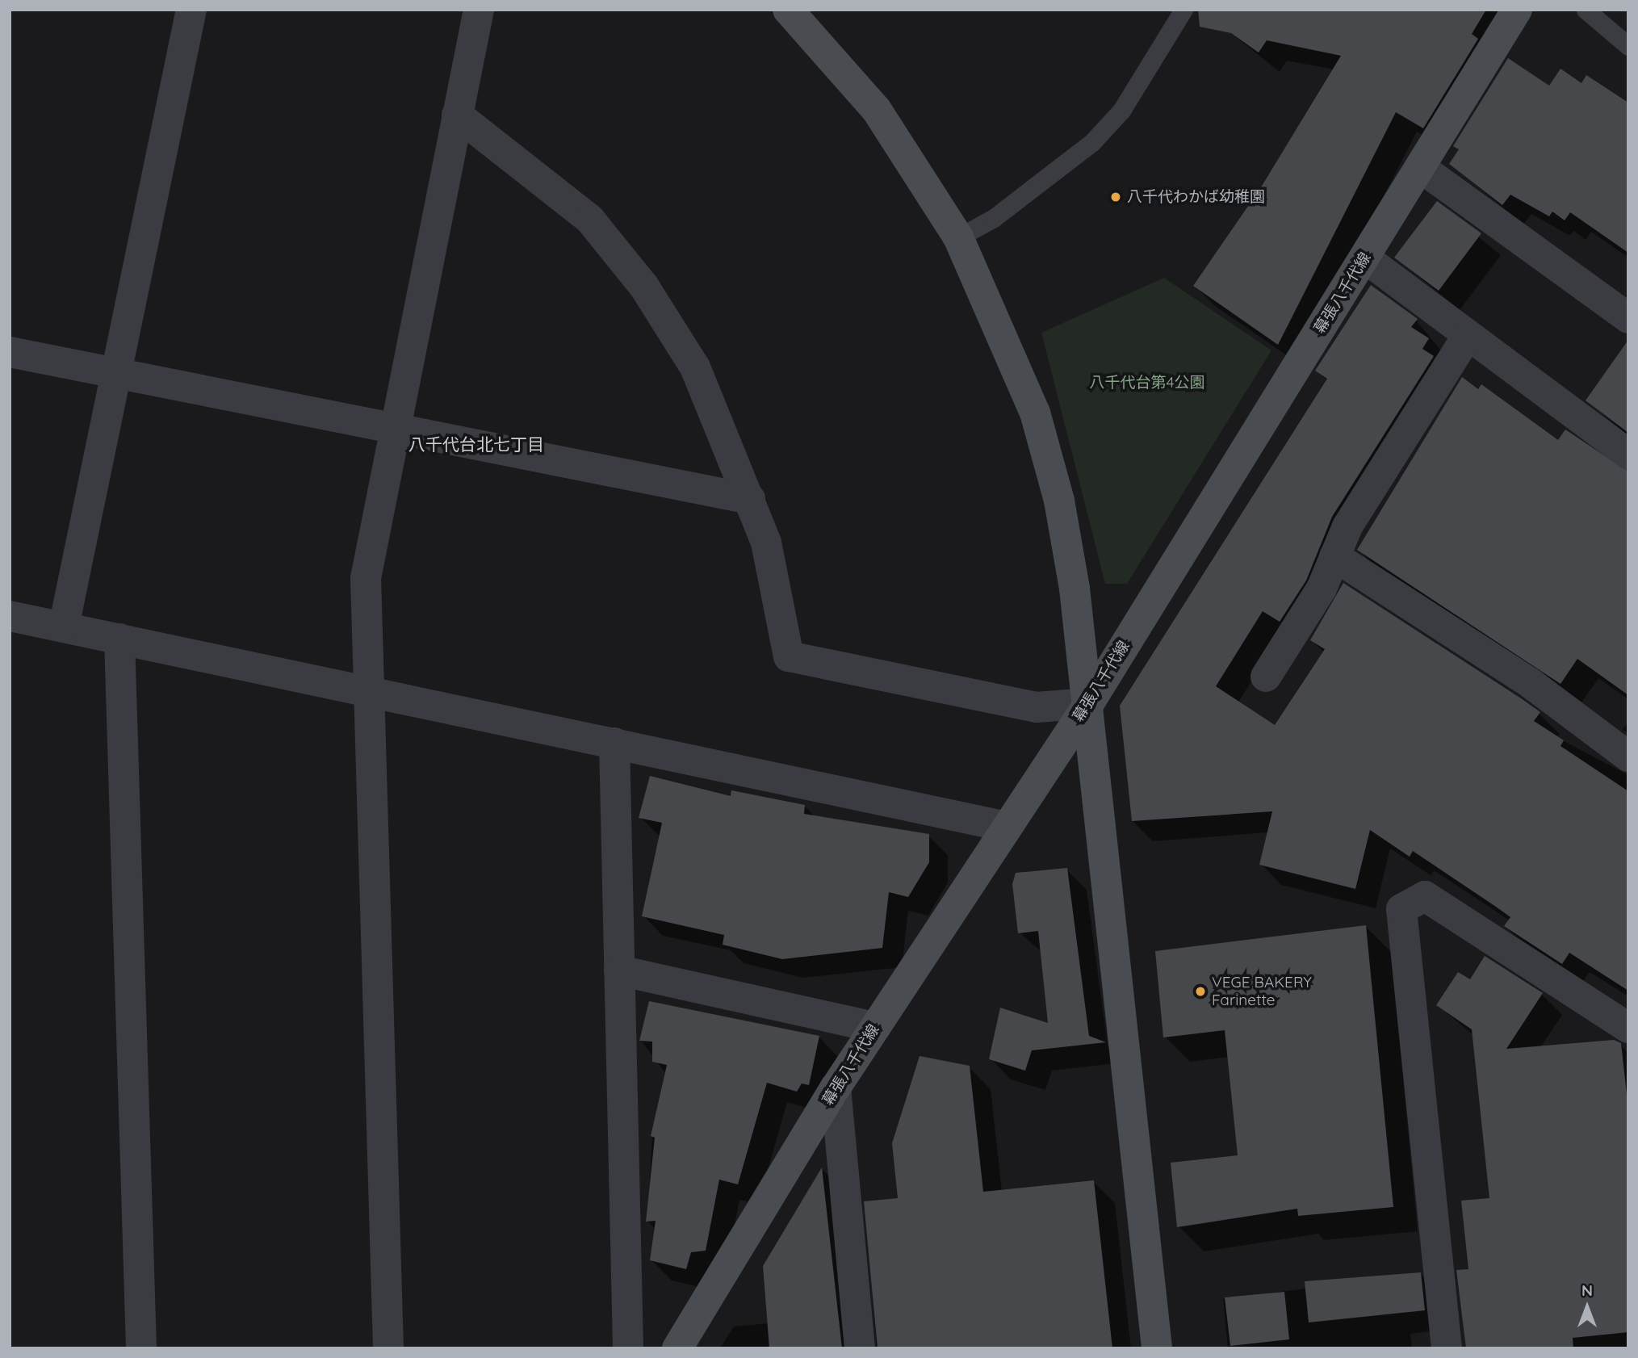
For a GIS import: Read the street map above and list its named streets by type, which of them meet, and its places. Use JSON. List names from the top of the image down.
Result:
{
  "streets": {
    "main road": ["幕張八千代線"]
  },
  "districts": ["八千代台北七丁目"],
  "parks": ["八千代台第4公園"],
  "places": ["八千代わかば幼稚園", "VEGE BAKERY Farinette"],
  "north": "top"
}
